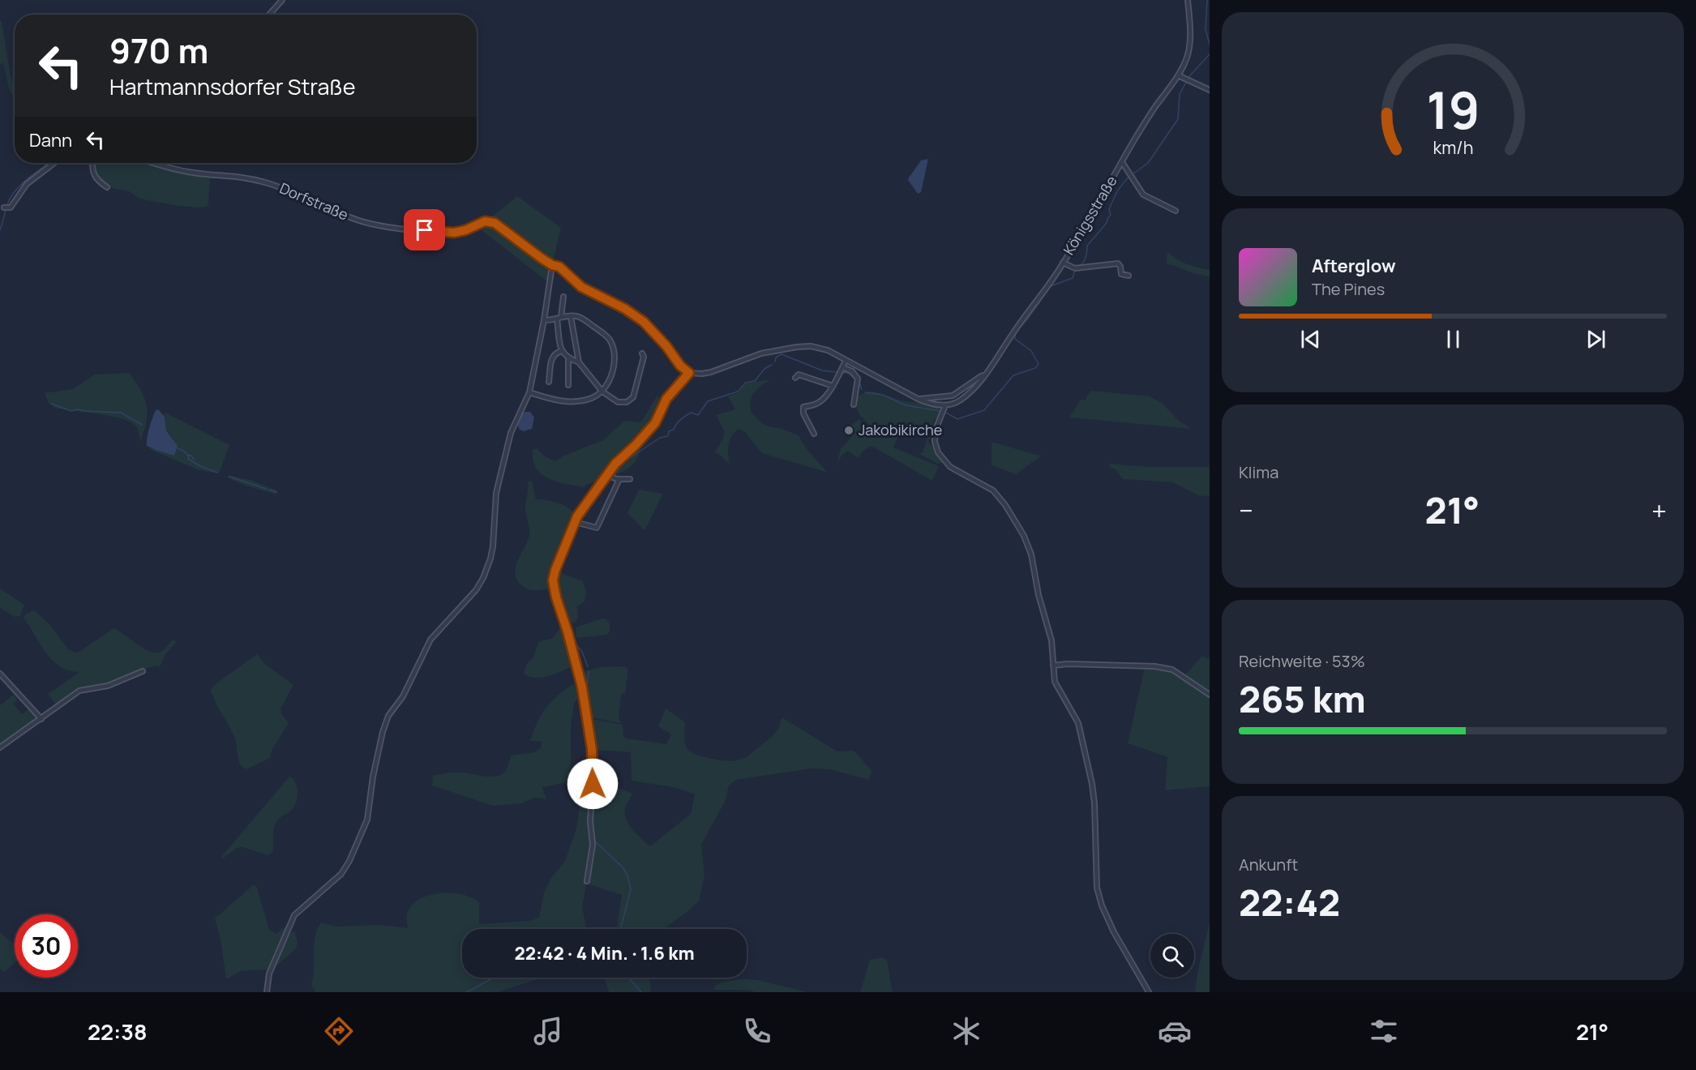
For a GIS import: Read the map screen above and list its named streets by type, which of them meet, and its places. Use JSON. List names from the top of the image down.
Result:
{
  "streets": {
    "street": ["Dorfstraße", "Königsstraße"]
  },
  "places": ["Jakobikirche"],
  "page": {
    "turn": ["970 m", "Hartmannsdorfer Straße"],
    "then": "Dann",
    "song": ["Afterglow", "The Pines"],
    "tile": [
      "Klima",
      ["Reichweite · 53%", "265 km"],
      ["Ankunft", "22:42"]
    ],
    "heat": ["−", "21°", "+"],
    "limit": "30",
    "trip": "22:42 · 4 Min. · 1.6 km",
    "tabs": ["22:38", "21°"],
    "gauge": ["19", "km/h"]
  }
}
